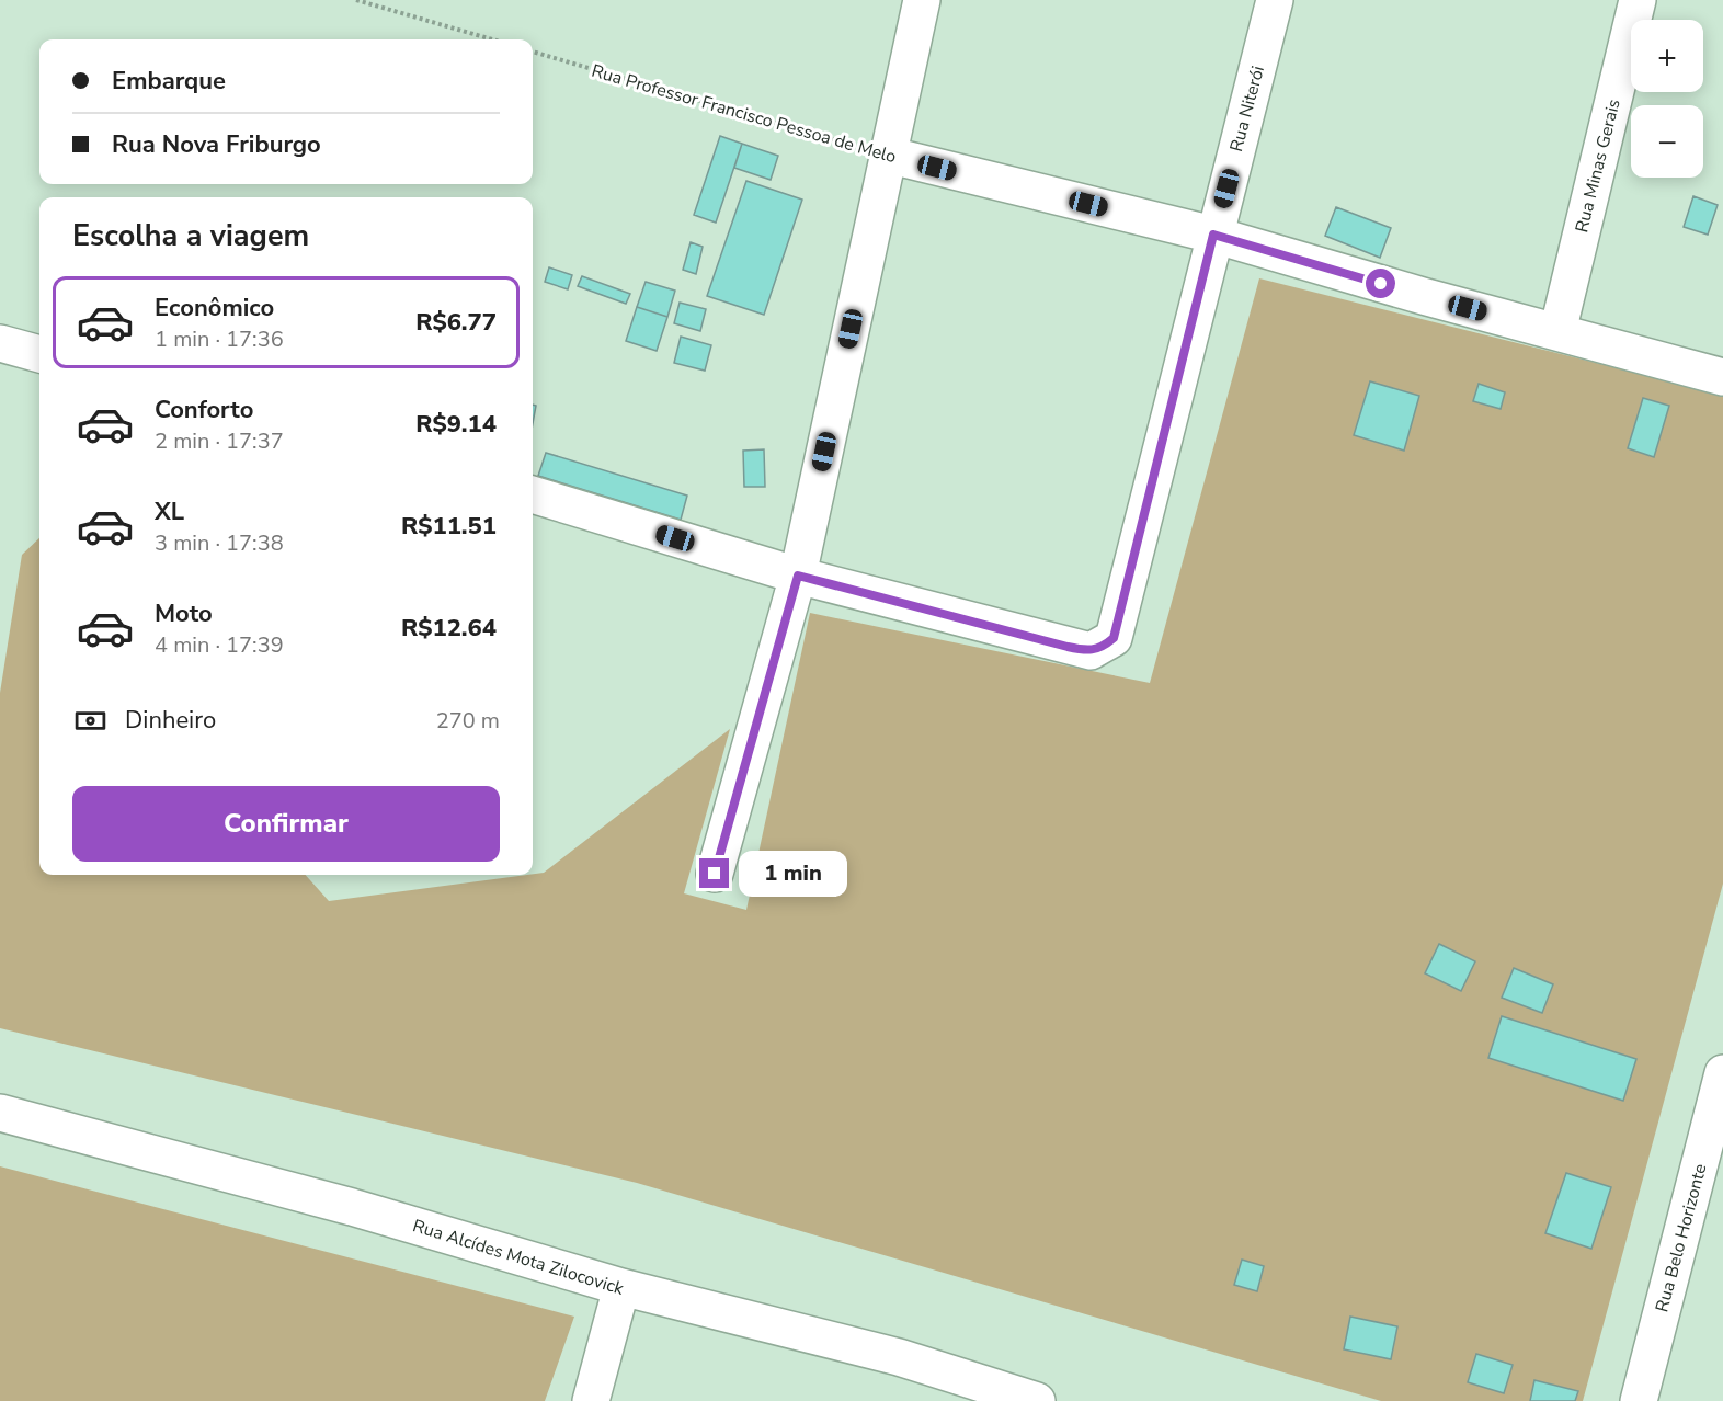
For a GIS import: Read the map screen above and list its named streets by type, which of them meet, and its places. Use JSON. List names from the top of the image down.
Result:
{
  "streets": {
    "street": [
      "Rua Niterói",
      "Rua Professor Francisco Pessoa de Melo",
      "Rua Minas Gerais",
      "Rua Belo Horizonte",
      "Rua Alcídes Mota Zilocovick"
    ]
  },
  "crossings": [
    ["Rua Niterói", "Rua Professor Francisco Pessoa de Melo"],
    ["Rua Professor Francisco Pessoa de Melo", "Rua Minas Gerais"]
  ],
  "page": {
    "map_buttons": ["+", "−"],
    "banner": ["Embarque", "Rua Nova Friburgo"],
    "heading": "Escolha a viagem",
    "list": [
      {
        "name": "Econômico",
        "note": "1 min · 17:36",
        "value": "R$6.77"
      },
      {
        "name": "Conforto",
        "note": "2 min · 17:37",
        "value": "R$9.14"
      },
      {
        "name": "XL",
        "note": "3 min · 17:38",
        "value": "R$11.51"
      },
      {
        "name": "Moto",
        "note": "4 min · 17:39",
        "value": "R$12.64"
      }
    ],
    "pay": ["Dinheiro", "270 m"],
    "buttons": "Confirmar",
    "bubble": "1 min"
  }
}
